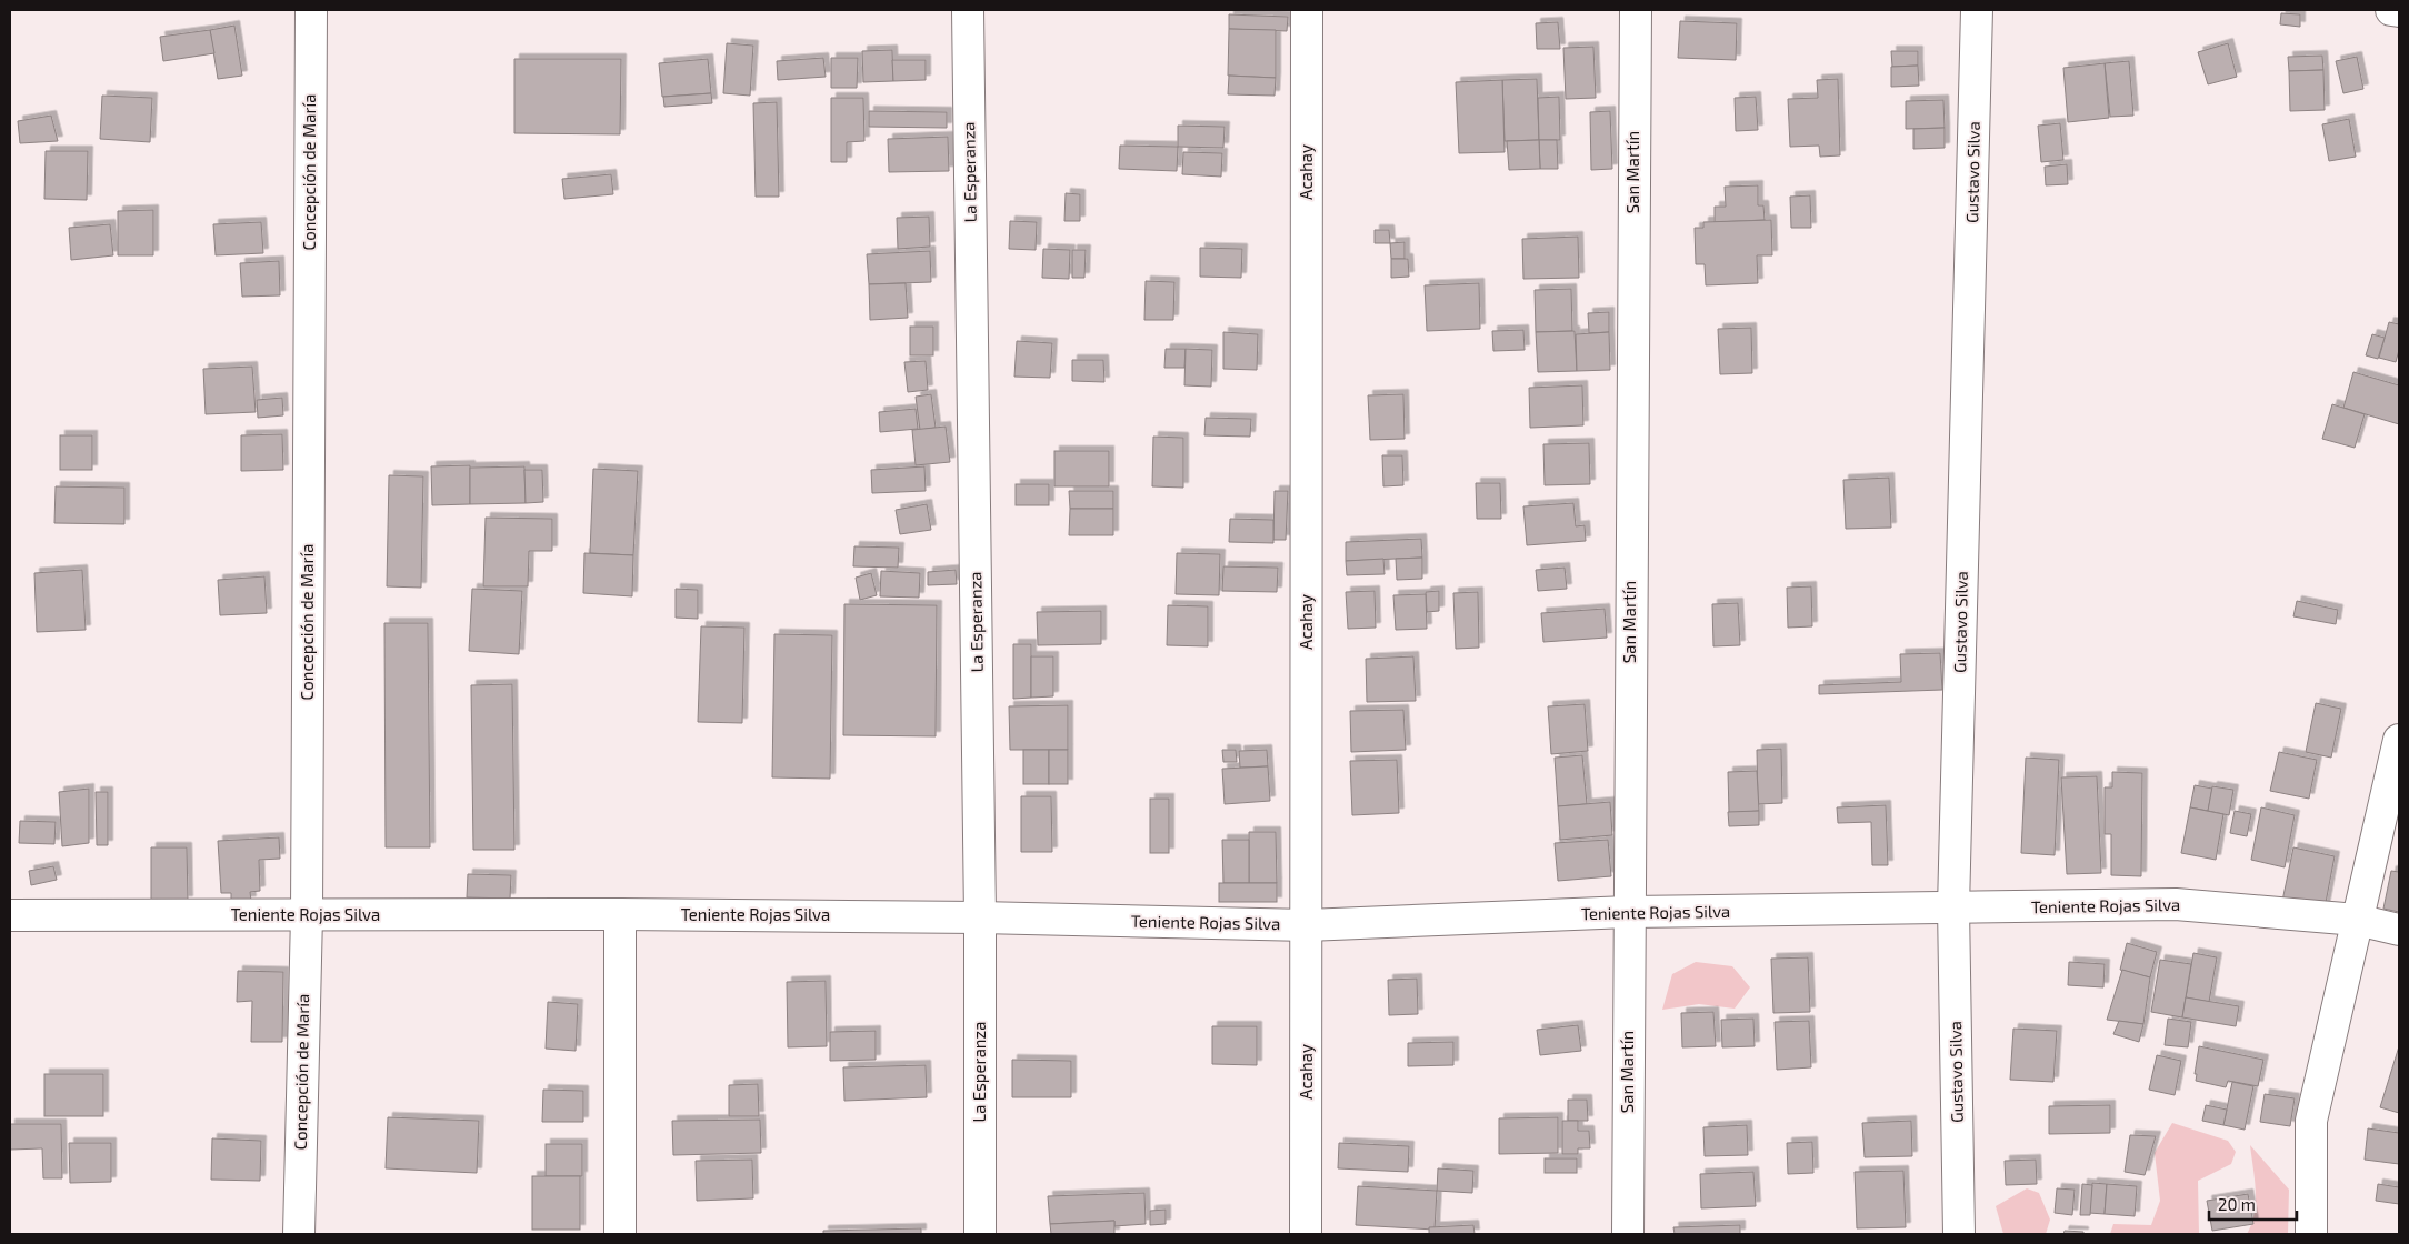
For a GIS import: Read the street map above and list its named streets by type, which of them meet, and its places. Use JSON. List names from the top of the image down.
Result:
{
  "streets": {
    "street": [
      "Concepción de María",
      "La Esperanza",
      "Acahay",
      "San Martín",
      "Gustavo Silva",
      "Teniente Rojas Silva"
    ]
  },
  "crossings": [
    ["Concepción de María", "Teniente Rojas Silva"],
    ["La Esperanza", "Teniente Rojas Silva"],
    ["Acahay", "Teniente Rojas Silva"],
    ["San Martín", "Teniente Rojas Silva"],
    ["Gustavo Silva", "Teniente Rojas Silva"]
  ],
  "scale_bar": "20 m"
}
